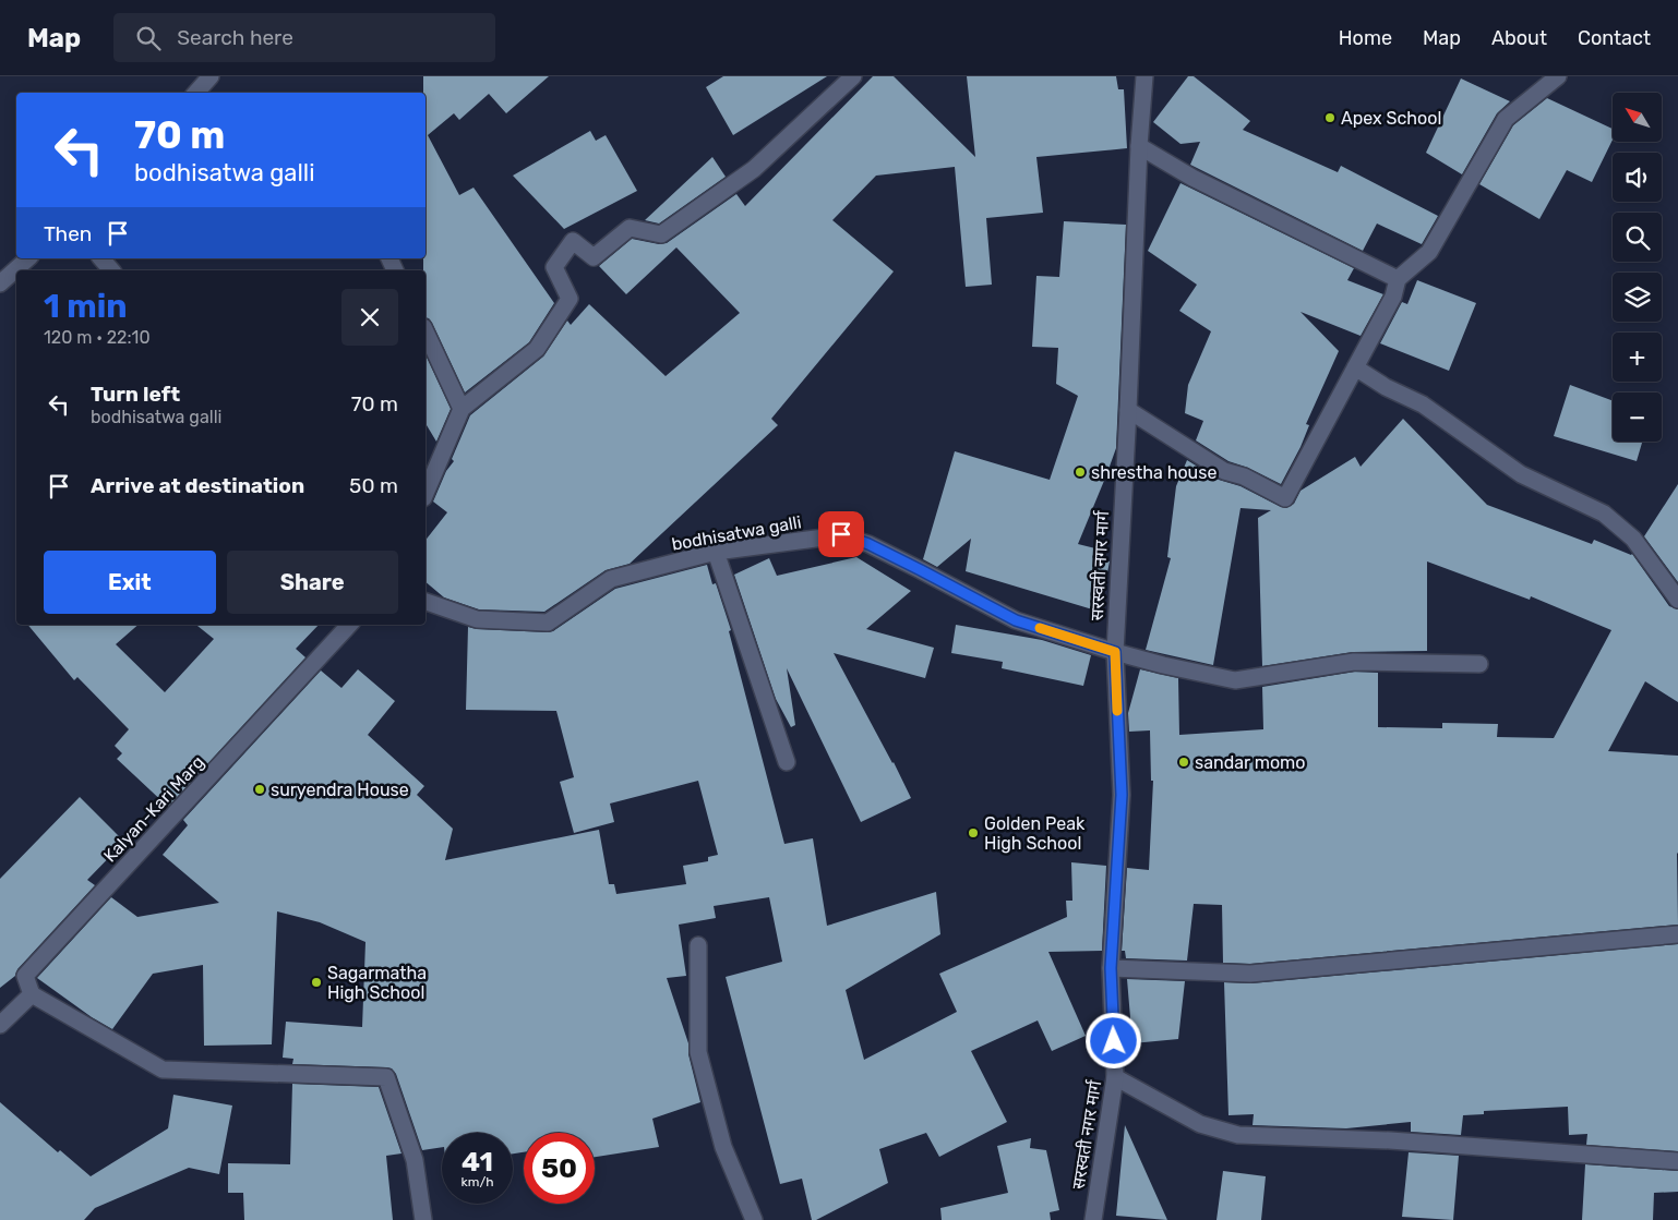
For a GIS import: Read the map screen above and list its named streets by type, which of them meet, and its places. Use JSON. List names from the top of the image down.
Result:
{
  "streets": {
    "street": ["bodhisatwa galli", "सरस्वती नगर मार्ग", "Kalyan-Kari Marg"]
  },
  "crossings": [
    ["bodhisatwa galli", "सरस्वती नगर मार्ग"]
  ],
  "places": [
    "Apex School",
    "shrestha house",
    "sandar momo",
    "suryendra House",
    "Golden Peak High School",
    "Sagarmatha High School"
  ],
  "north": "top left",
  "page": {
    "header": "Map",
    "search": "Search here",
    "nav": [
      "Home",
      "Map",
      "About",
      "Contact"
    ],
    "map_buttons": ["+", "−"],
    "turn": ["70 m", "bodhisatwa galli"],
    "then": "Then",
    "heading": ["1 min", "120 m · 22:10"],
    "list": [
      {
        "name": "Turn left",
        "note": "bodhisatwa galli",
        "value": "70 m"
      },
      {
        "name": "Arrive at destination",
        "value": "50 m"
      }
    ],
    "buttons": ["Exit", "Share"],
    "speed": "41 km/h",
    "limit": "50"
  }
}
